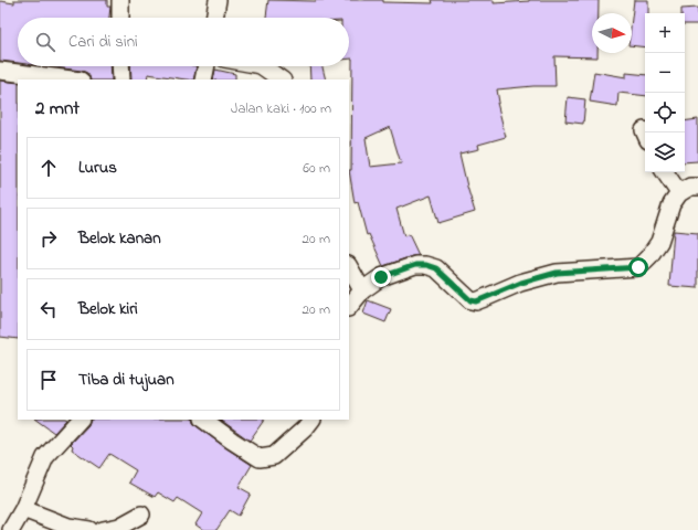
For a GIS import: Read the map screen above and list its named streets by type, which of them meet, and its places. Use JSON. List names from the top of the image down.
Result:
{
  "north": "right",
  "page": {
    "map_buttons": ["+", "−"],
    "search": "Cari di sini",
    "heading": ["2 mnt", "Jalan kaki · 100 m"],
    "list": [
      ["Lurus", "60 m"],
      ["Belok kanan", "20 m"],
      ["Belok kiri", "20 m"],
      "Tiba di tujuan"
    ]
  }
}
